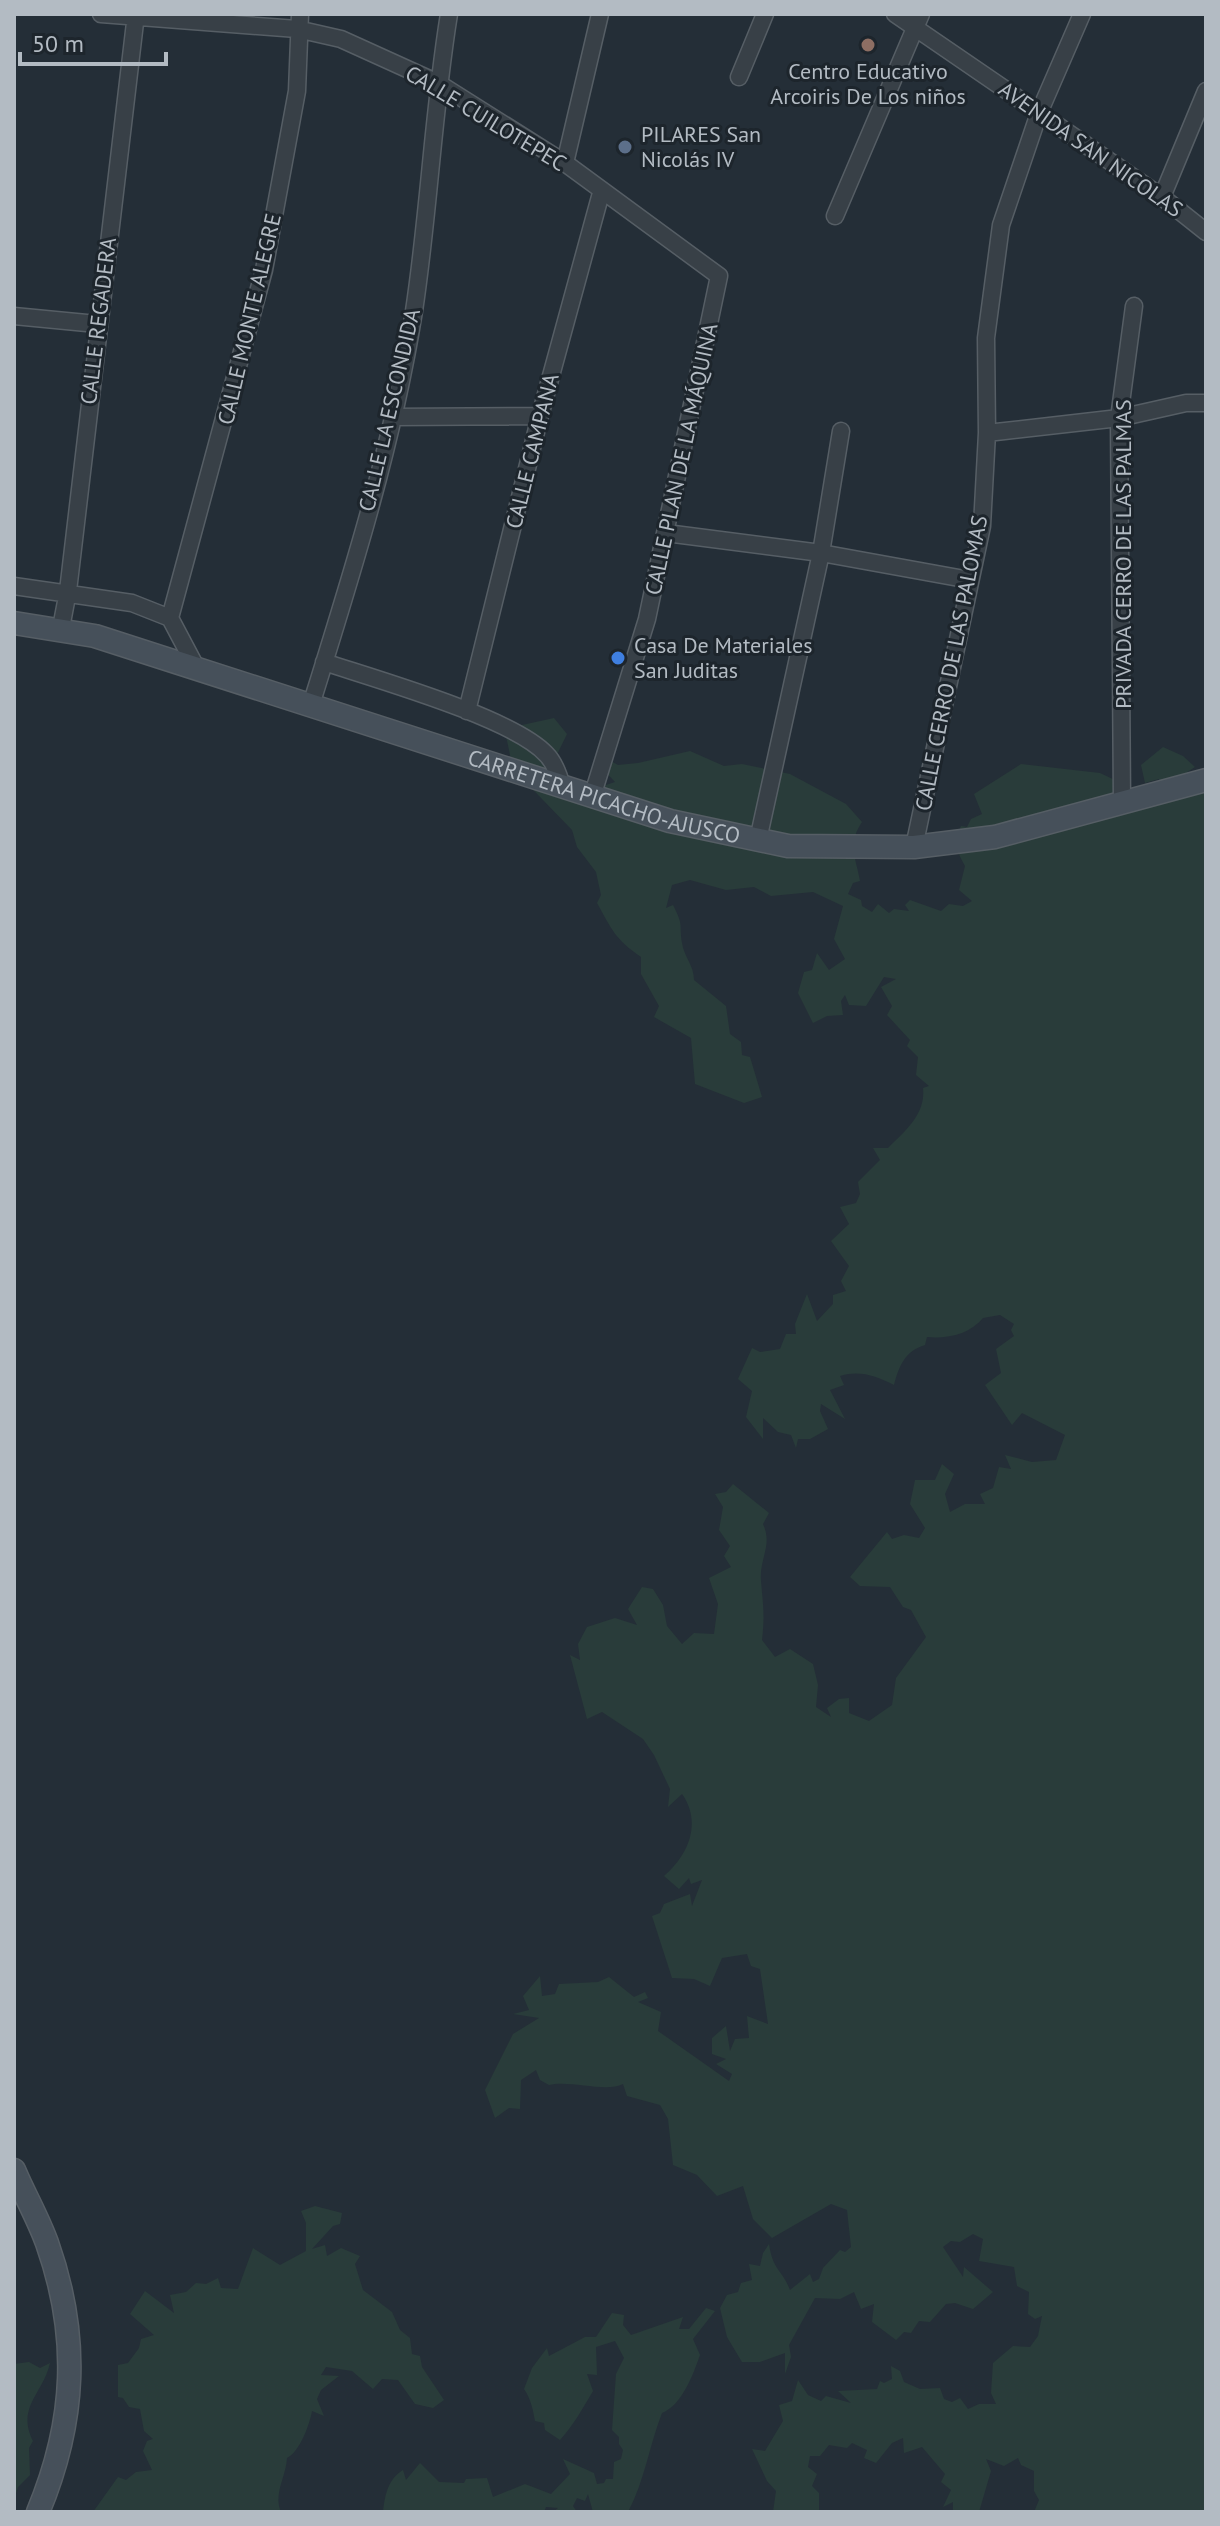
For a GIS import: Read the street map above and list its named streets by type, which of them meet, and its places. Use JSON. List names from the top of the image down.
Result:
{
  "streets": {
    "main road": ["CARRETERA PICACHO-AJUSCO"],
    "street": [
      "CALLE CUILOTEPEC",
      "AVENIDA SAN NICOLAS",
      "CALLE MONTE ALEGRE",
      "CALLE REGADERA",
      "CALLE LA ESCONDIDA",
      "CALLE CAMPANA",
      "CALLE PLAN DE LA MÁQUINA",
      "PRIVADA CERRO DE LAS PALMAS",
      "CALLE CERRO DE LAS PALOMAS"
    ]
  },
  "crossings": [
    ["CALLE CUILOTEPEC", "CALLE MONTE ALEGRE"],
    ["CALLE CUILOTEPEC", "CALLE REGADERA"],
    ["CALLE CUILOTEPEC", "CALLE LA ESCONDIDA"],
    ["CALLE CUILOTEPEC", "CALLE CAMPANA"],
    ["CALLE CUILOTEPEC", "CALLE PLAN DE LA MÁQUINA"],
    ["AVENIDA SAN NICOLAS", "CALLE CERRO DE LAS PALOMAS"],
    ["CALLE REGADERA", "CARRETERA PICACHO-AJUSCO"],
    ["CALLE LA ESCONDIDA", "CARRETERA PICACHO-AJUSCO"],
    ["CALLE PLAN DE LA MÁQUINA", "CARRETERA PICACHO-AJUSCO"],
    ["PRIVADA CERRO DE LAS PALMAS", "CARRETERA PICACHO-AJUSCO"],
    ["CALLE CERRO DE LAS PALOMAS", "CARRETERA PICACHO-AJUSCO"]
  ],
  "places": ["Centro Educativo Arcoiris De Los niños", "PILARES San Nicolás IV", "Casa De Materiales San Juditas"],
  "scale_bar": "50 m"
}
